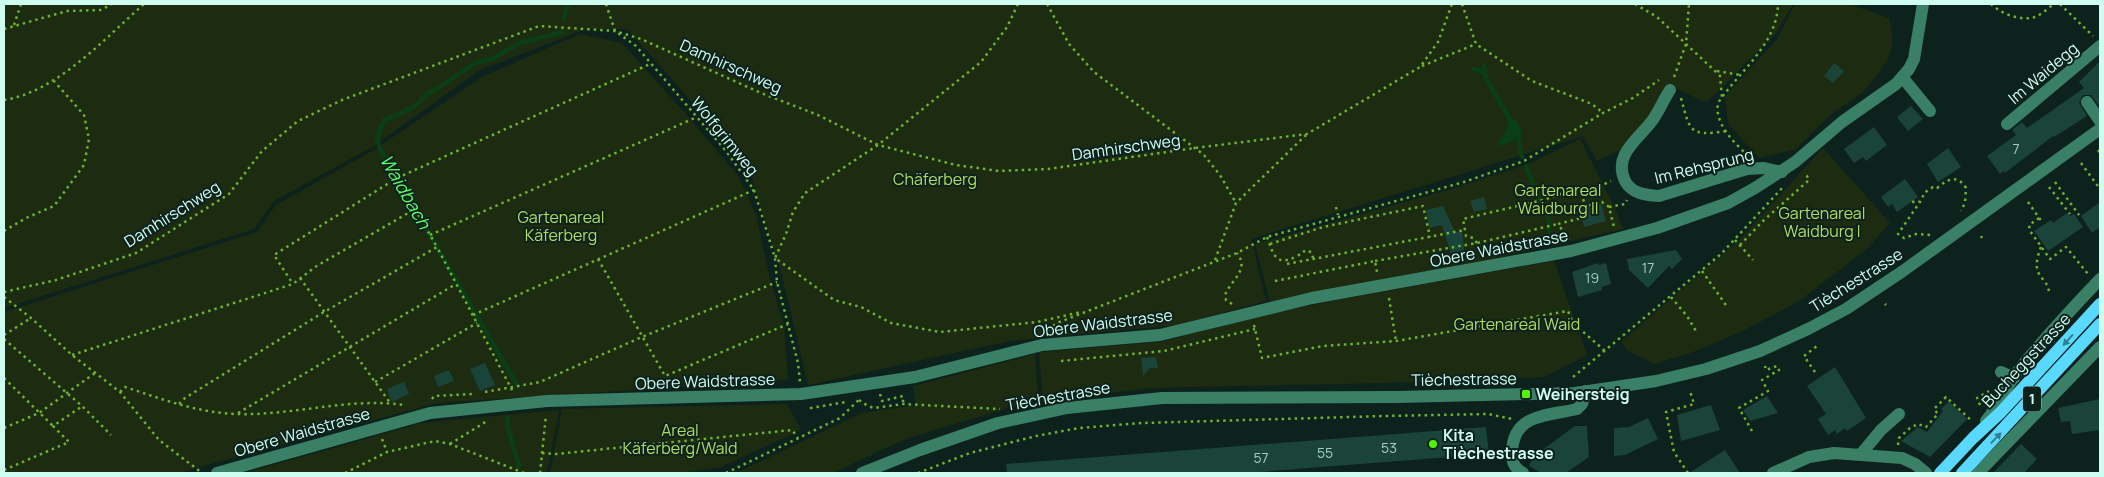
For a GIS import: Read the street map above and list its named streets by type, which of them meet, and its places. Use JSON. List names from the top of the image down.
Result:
{
  "streets": {
    "main road": ["Bucheggstrasse", "1"],
    "street": [
      "Im Waidegg",
      "Im Rehsprung",
      "Obere Waidstrasse",
      "Tièchestrasse"
    ],
    "path": ["Damhirschweg", "Wolfgrimweg"]
  },
  "crossings": [
    ["Damhirschweg", "Wolfgrimweg"],
    ["Wolfgrimweg", "Obere Waidstrasse"],
    ["Im Rehsprung", "Obere Waidstrasse"]
  ],
  "water": ["Waidbach"],
  "parks": [
    "Chäferberg",
    "Gartenareal Waidburg II",
    "Gartenareal Waidburg I",
    "Gartenareal Käferberg",
    "Gartenareal Waid",
    "Areal Käferberg/Wald"
  ],
  "places": {
    "transit": ["Weihersteig"],
    "other": ["Kita Tièchestrasse"]
  },
  "house_numbers": [
    "7",
    "17",
    "19",
    "53",
    "55",
    "57"
  ]
}
